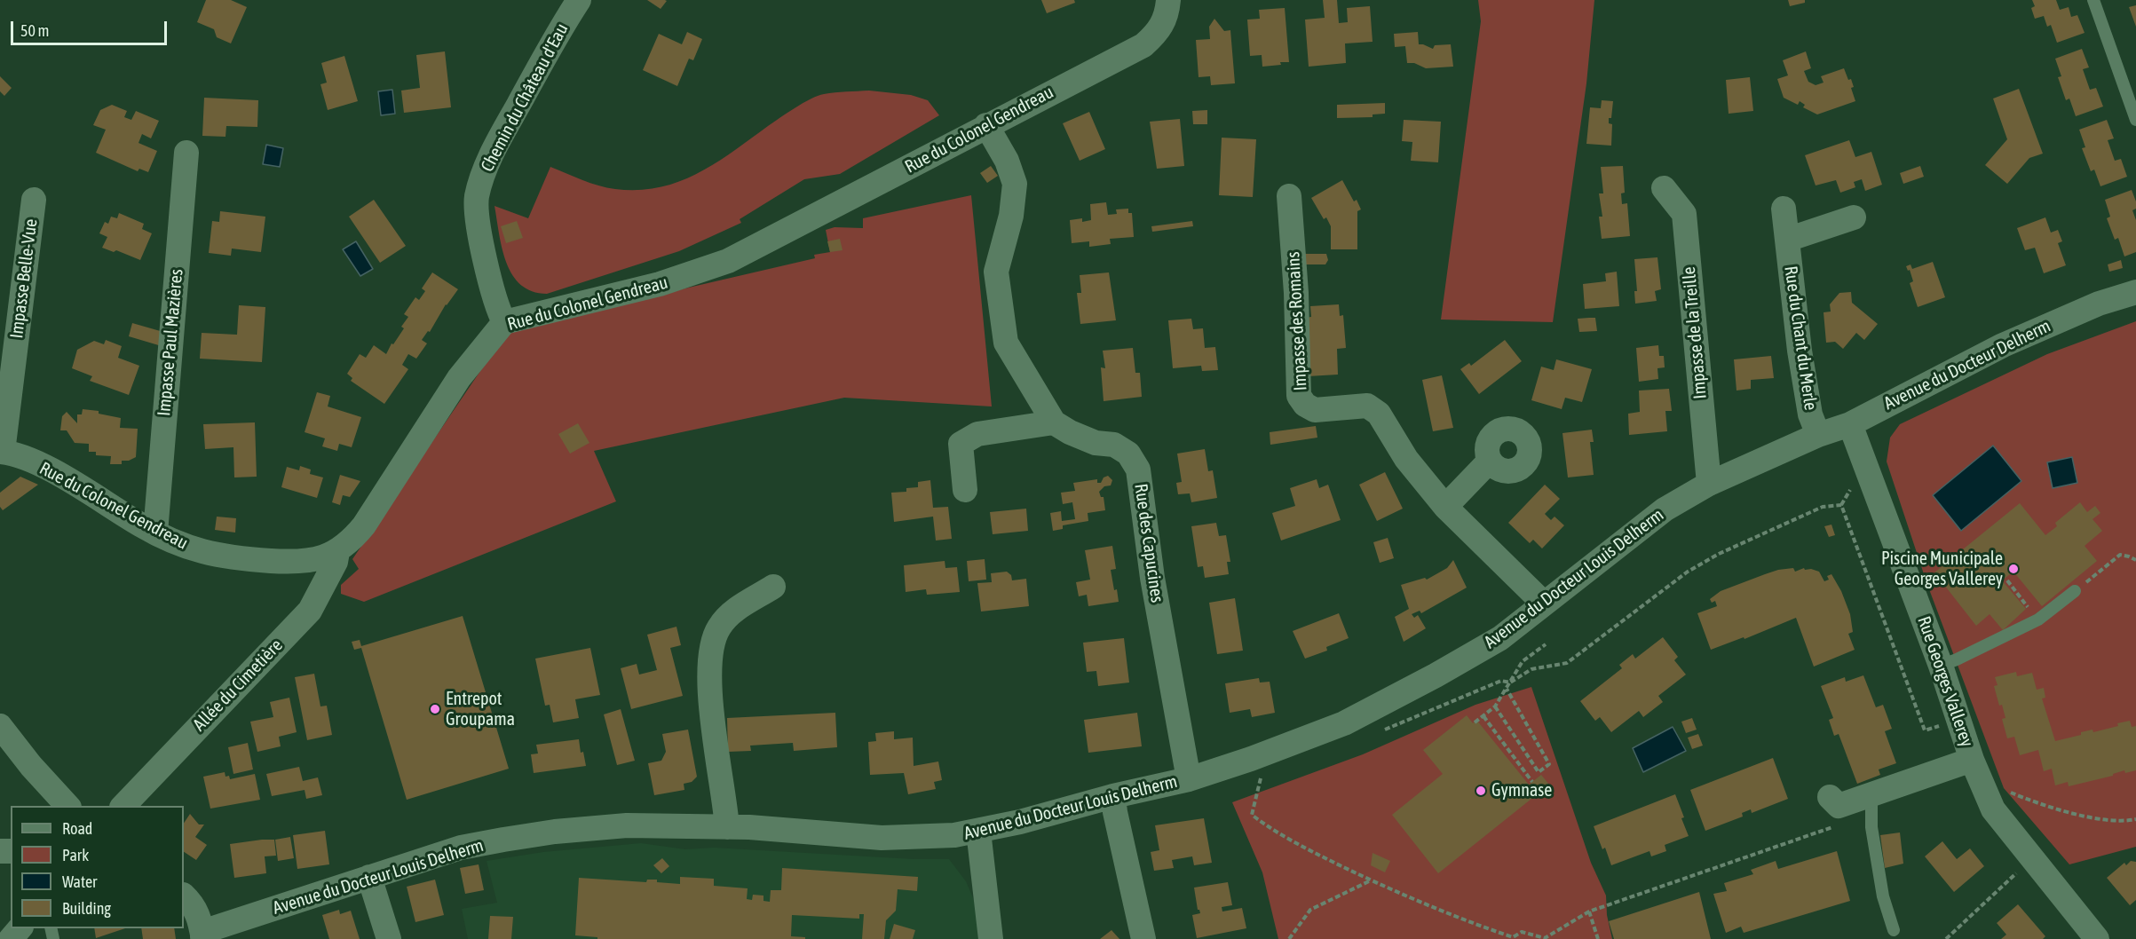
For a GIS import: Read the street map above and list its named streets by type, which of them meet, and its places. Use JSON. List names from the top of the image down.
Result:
{
  "streets": {
    "street": [
      "Chemin du Château d'Eau",
      "Rue du Colonel Gendreau",
      "Impasse Belle-Vue",
      "Impasse des Romains",
      "Impasse de la Treille",
      "Rue du Chant du Merle",
      "Impasse Paul Mazières",
      "Avenue du Docteur Delherm",
      "Rue des Capucines",
      "Avenue du Docteur Louis Delherm",
      "Rue Georges Vallerey",
      "Allée du Cimetière"
    ]
  },
  "crossings": [
    ["Chemin du Château d'Eau", "Rue du Colonel Gendreau"],
    ["Rue du Colonel Gendreau", "Impasse Belle-Vue"],
    ["Rue du Colonel Gendreau", "Impasse Paul Mazières"],
    ["Rue du Colonel Gendreau", "Rue des Capucines"],
    ["Rue du Colonel Gendreau", "Allée du Cimetière"],
    ["Impasse des Romains", "Avenue du Docteur Louis Delherm"],
    ["Impasse de la Treille", "Avenue du Docteur Louis Delherm"],
    ["Rue du Chant du Merle", "Avenue du Docteur Delherm"],
    ["Rue du Chant du Merle", "Avenue du Docteur Louis Delherm"],
    ["Avenue du Docteur Delherm", "Avenue du Docteur Louis Delherm"],
    ["Avenue du Docteur Delherm", "Rue Georges Vallerey"],
    ["Rue des Capucines", "Avenue du Docteur Louis Delherm"]
  ],
  "places": ["Piscine Municipale Georges Vallerey", "Entrepot Groupama", "Gymnase"],
  "legend": [
    "Road",
    "Park",
    "Water",
    "Building"
  ],
  "scale_bar": "50 m"
}
